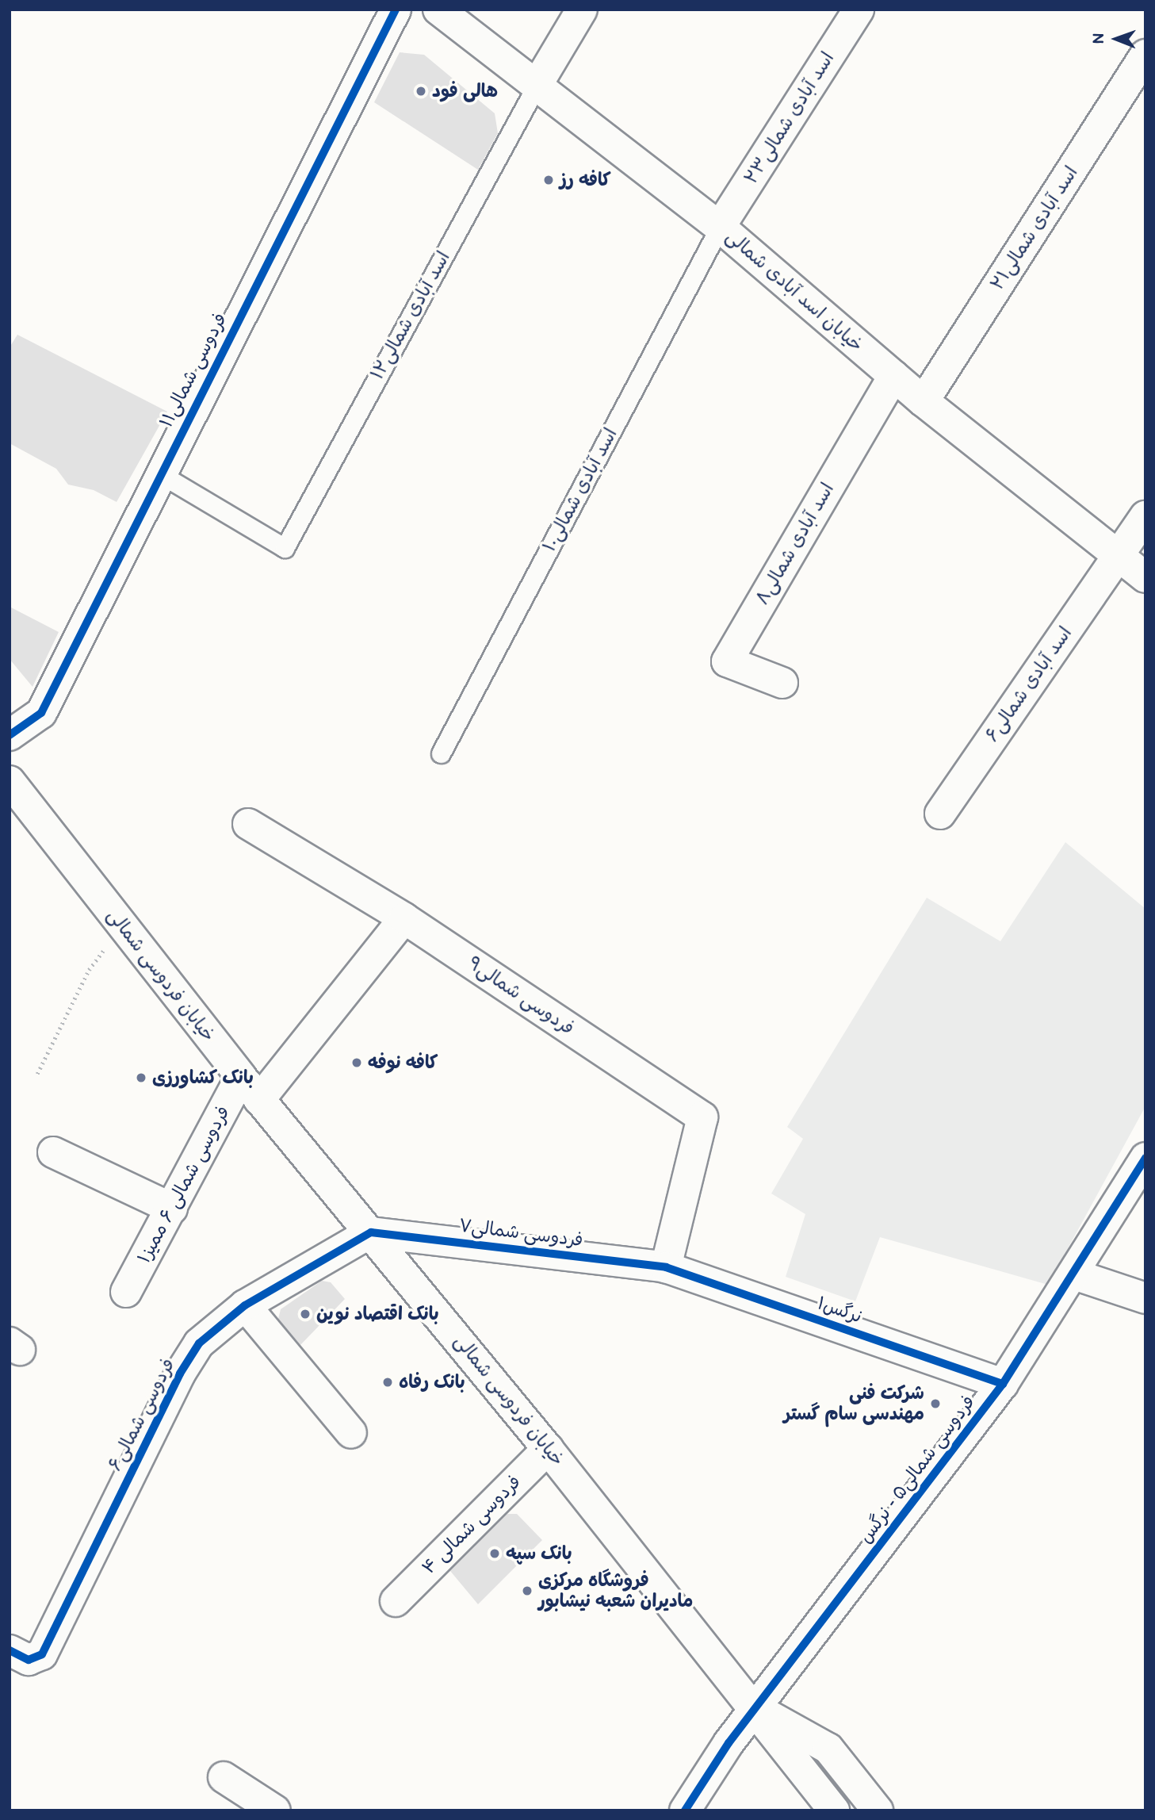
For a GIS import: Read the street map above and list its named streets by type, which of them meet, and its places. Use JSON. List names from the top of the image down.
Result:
{
  "streets": {
    "street": [
      "اسد آبادی شمالی۲۳",
      "اسد آبادی شمالی۲۱",
      "خیابان اسد آبادی شمالی",
      "فردوسی شمالی۱۱",
      "اسد آبادی شمالی۸",
      "اسد آبادی شمالی۶",
      "خیابان فردوسی شمالی",
      "فردوسی شمالی۹",
      "فردوسی شمالی ۶ ممیز۱",
      "فردوسی شمالی۷",
      "نرگس۱",
      "فردوسی شمالی۶",
      "فردوسی شمالی۵ - نرگس",
      "فردوسی شمالی ۴"
    ],
    "lane": ["اسد آبادی شمالی۱۲", "اسد آبادی شمالی۱۰"]
  },
  "crossings": [
    ["اسد آبادی شمالی۲۳", "خیابان اسد آبادی شمالی"],
    ["اسد آبادی شمالی۲۳", "اسد آبادی شمالی۱۰"],
    ["اسد آبادی شمالی۲۱", "خیابان اسد آبادی شمالی"],
    ["خیابان اسد آبادی شمالی", "اسد آبادی شمالی۱۲"],
    ["خیابان اسد آبادی شمالی", "اسد آبادی شمالی۱۰"],
    ["خیابان اسد آبادی شمالی", "اسد آبادی شمالی۸"],
    ["خیابان اسد آبادی شمالی", "اسد آبادی شمالی۶"],
    ["اسد آبادی شمالی۱۲", "فردوسی شمالی۱۱"],
    ["خیابان فردوسی شمالی", "فردوسی شمالی ۶ ممیز۱"],
    ["خیابان فردوسی شمالی", "فردوسی شمالی۷"],
    ["خیابان فردوسی شمالی", "فردوسی شمالی۶"],
    ["خیابان فردوسی شمالی", "فردوسی شمالی۵ - نرگس"],
    ["خیابان فردوسی شمالی", "فردوسی شمالی ۴"],
    ["فردوسی شمالی۹", "فردوسی شمالی۷"],
    ["فردوسی شمالی۹", "نرگس۱"],
    ["فردوسی شمالی۷", "نرگس۱"],
    ["فردوسی شمالی۷", "فردوسی شمالی۶"],
    ["نرگس۱", "فردوسی شمالی۵ - نرگس"]
  ],
  "places": [
    "هالی فود",
    "کافه رز",
    "کافه نوفه",
    "بانک کشاورزی",
    "بانک اقتصاد نوین",
    "بانک رفاه",
    "شرکت فنی مهندسی سام گستر",
    "بانک سپه",
    "فروشگاه مرکزی مادیران شعبه نیشابور"
  ],
  "north": "left"
}
